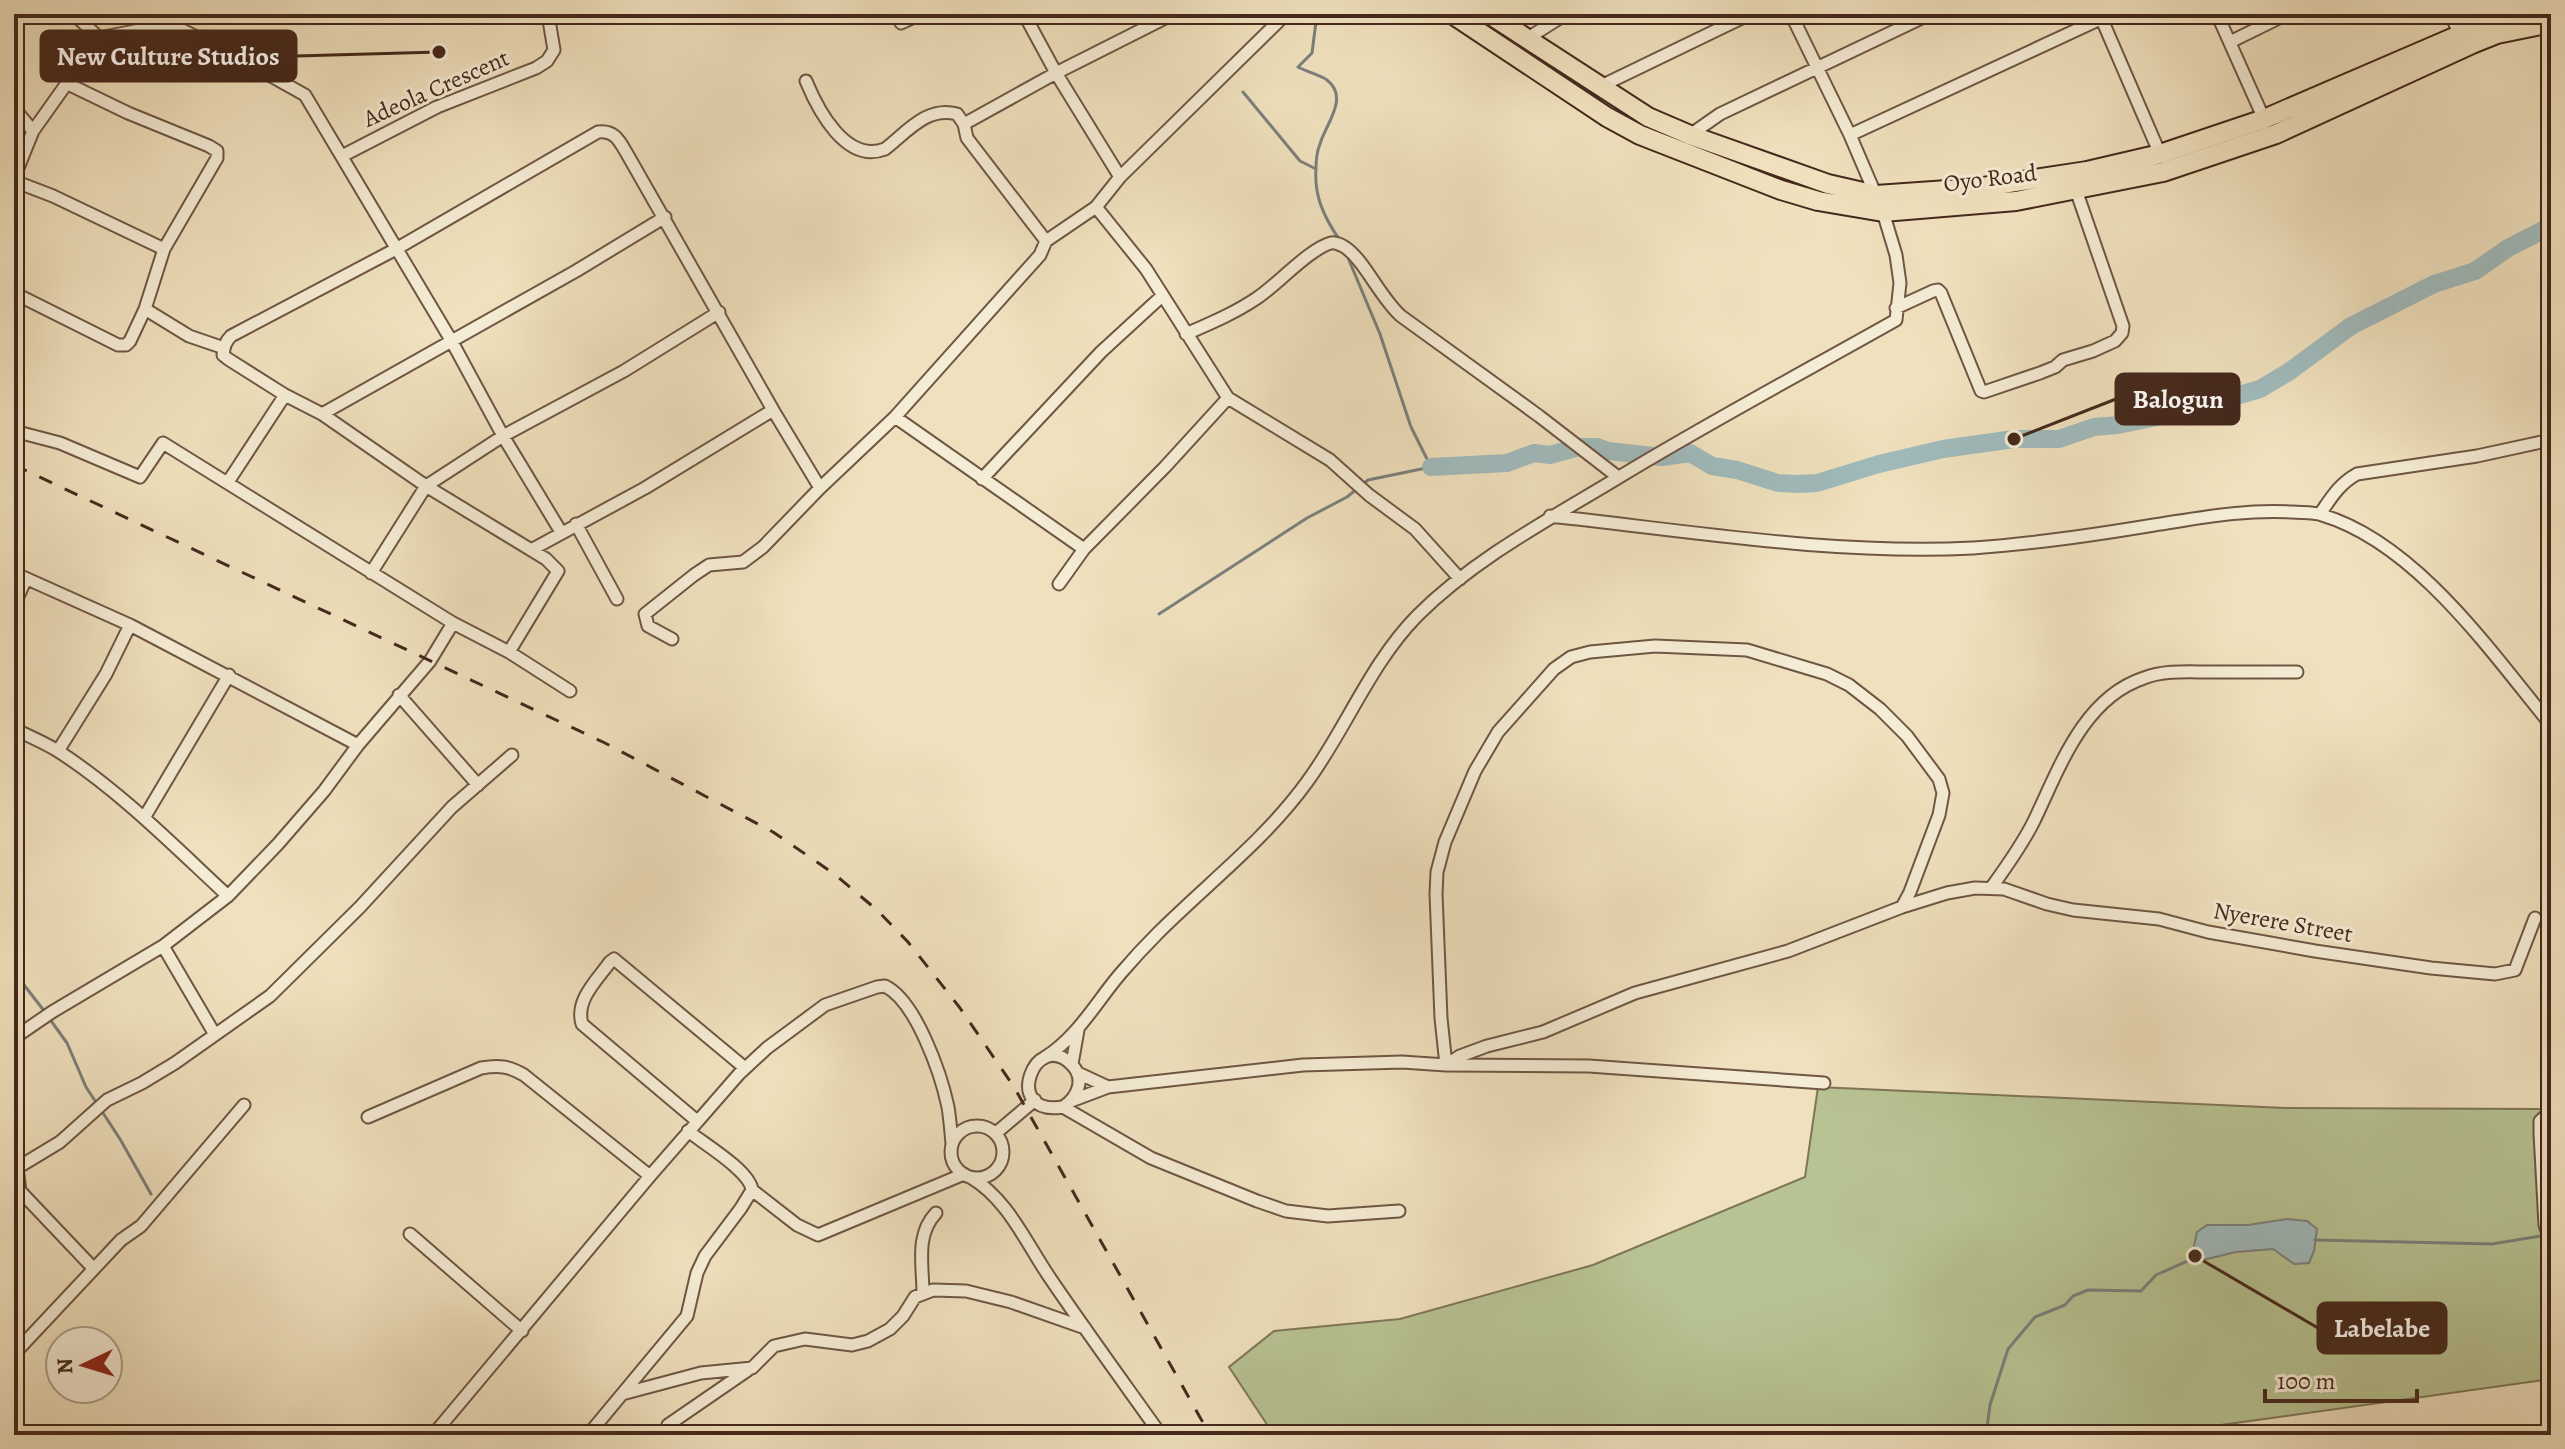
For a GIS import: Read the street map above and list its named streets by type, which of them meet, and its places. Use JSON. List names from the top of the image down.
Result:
{
  "streets": {
    "main road": ["Oyo Road"],
    "street": ["Adeola Crescent", "Nyerere Street"]
  },
  "places": ["New Culture Studios", "Balogun", "Labelabe"],
  "scale_bar": "100 m",
  "north": "left"
}
